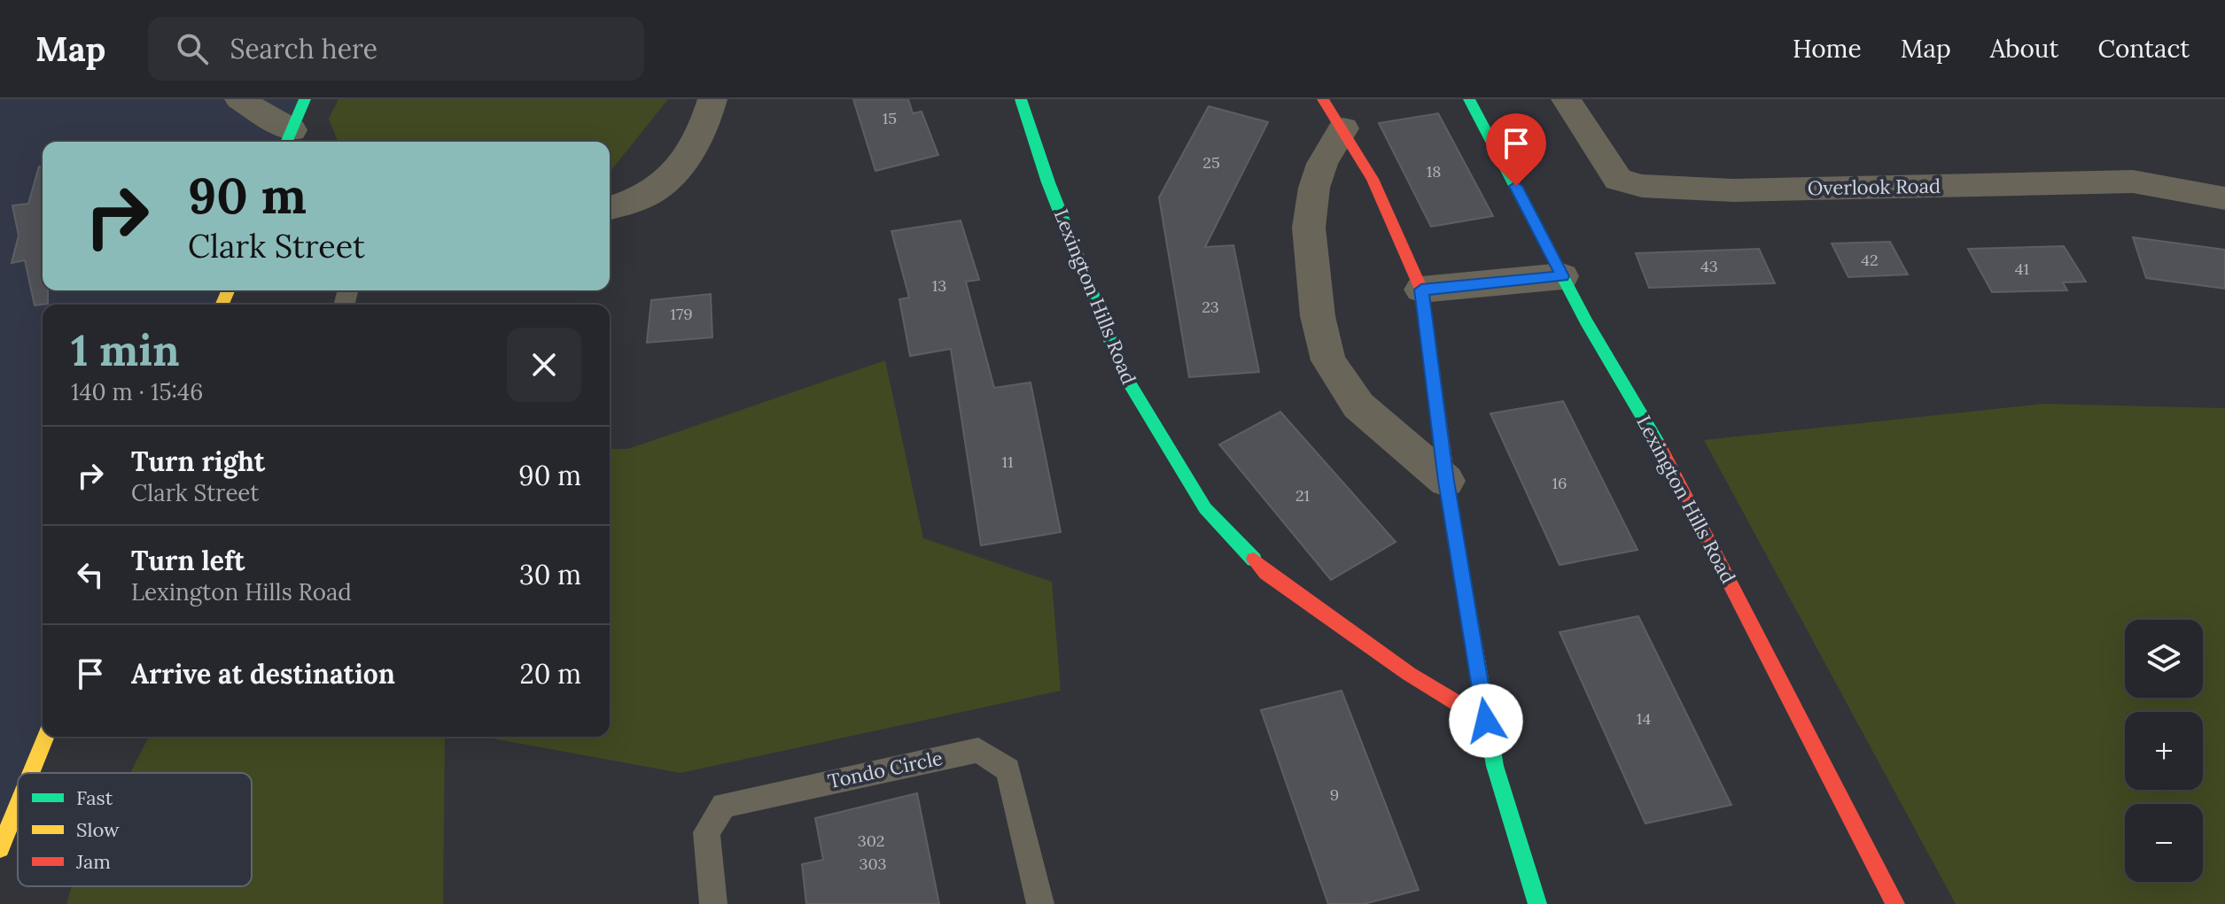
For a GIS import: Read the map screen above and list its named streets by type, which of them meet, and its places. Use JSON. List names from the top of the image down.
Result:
{
  "streets": {
    "street": ["Overlook Road", "Lexington Hills Road"],
    "lane": ["Tondo Circle"]
  },
  "house_numbers": [
    "15",
    "25",
    "18",
    "42",
    "43",
    "41",
    "13",
    "23",
    "179",
    "11",
    "16",
    "21",
    "14",
    "9",
    "302",
    "303"
  ],
  "legend": ["Fast", "Slow", "Jam"],
  "page": {
    "header": "Map",
    "search": "Search here",
    "nav": [
      "Home",
      "Map",
      "About",
      "Contact"
    ],
    "turn": ["90 m", "Clark Street"],
    "heading": ["1 min", "140 m · 15:46"],
    "list": [
      {
        "name": "Turn right",
        "note": "Clark Street",
        "value": "90 m"
      },
      {
        "name": "Turn left",
        "note": "Lexington Hills Road",
        "value": "30 m"
      },
      {
        "name": "Arrive at destination",
        "value": "20 m"
      }
    ],
    "map_buttons": ["+", "−"]
  }
}
